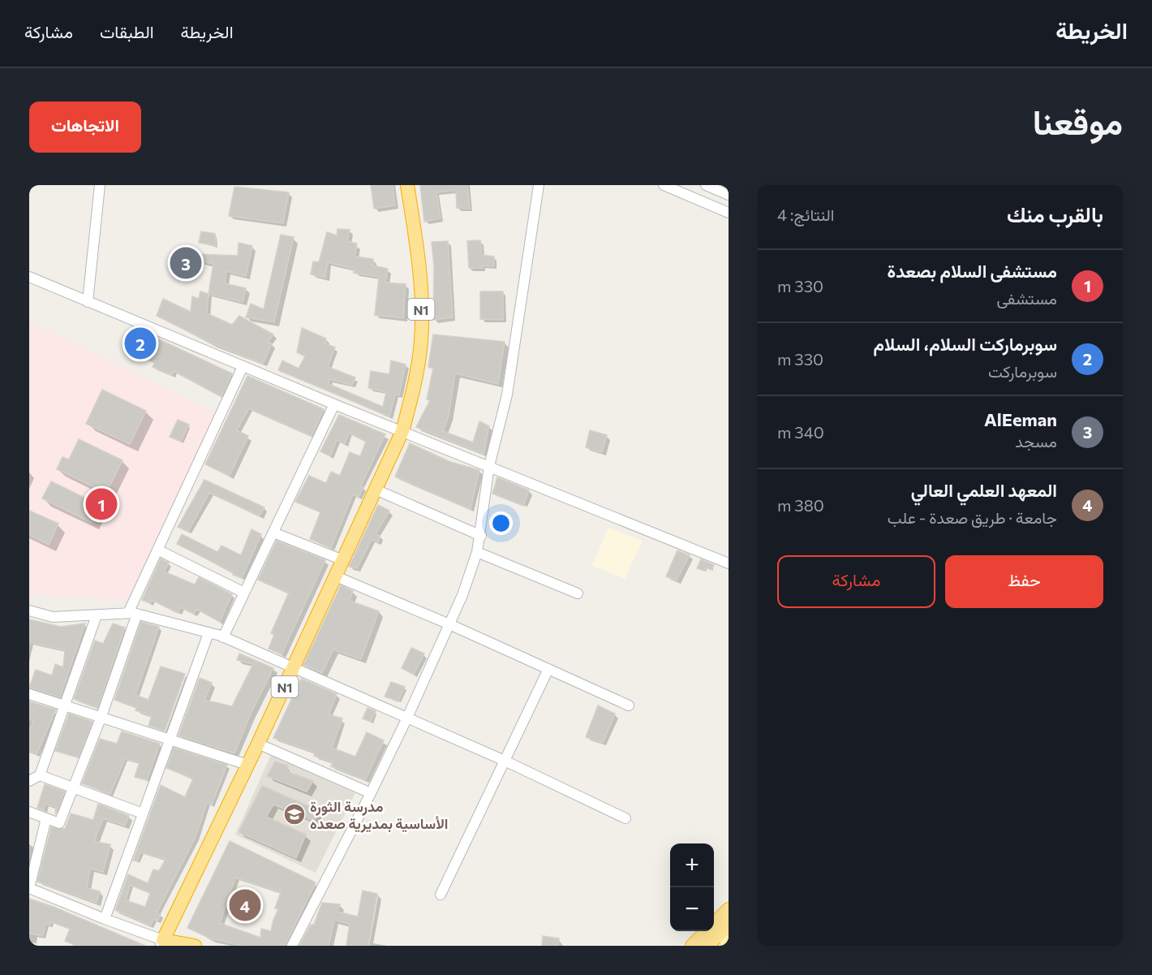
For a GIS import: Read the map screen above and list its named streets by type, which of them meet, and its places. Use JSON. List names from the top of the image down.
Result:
{
  "streets": {
    "highway": ["N1"]
  },
  "places": {
    "school or university": ["مدرسة الثورة الأساسية بمديرية صعده"]
  },
  "page": {
    "header": "الخريطة",
    "nav": ["الخريطة", "الطبقات", "مشاركة"],
    "title": "موقعنا",
    "buttons": [
      "الاتجاهات",
      ["حفظ", "مشاركة"]
    ],
    "heading": ["بالقرب منك", "النتائج: 4"],
    "pins": [
      "3",
      "2",
      "1",
      "4"
    ],
    "list": [
      {
        "mark": "1",
        "name": "مستشفى السلام بصعدة",
        "note": "مستشفى",
        "value": "330 m"
      },
      {
        "mark": "2",
        "name": "سوبرماركت السلام، السلام",
        "note": "سوبرماركت",
        "value": "330 m"
      },
      {
        "mark": "3",
        "name": "AlEeman",
        "note": "مسجد",
        "value": "340 m"
      },
      {
        "mark": "4",
        "name": "المعهد العلمي العالي",
        "note": "جامعة · طريق صعدة - علب",
        "value": "380 m"
      }
    ],
    "map_buttons": ["+", "−"]
  }
}
